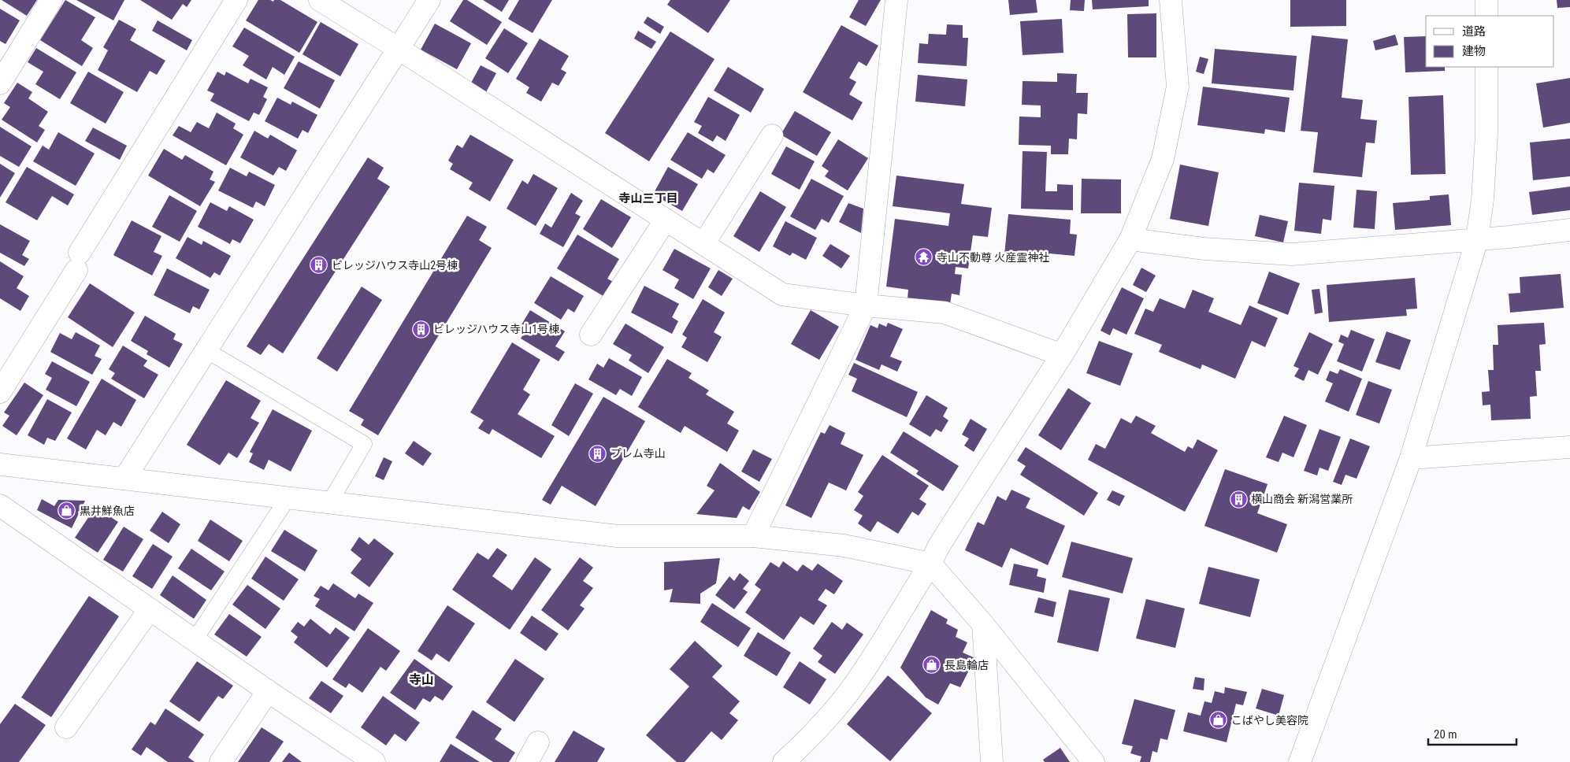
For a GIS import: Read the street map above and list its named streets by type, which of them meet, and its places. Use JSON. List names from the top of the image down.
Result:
{
  "districts": ["寺山三丁目", "寺山"],
  "places": {
    "temple": ["寺山不動尊 火産霊神社"],
    "building": [
      "ビレッジハウス寺山2号棟",
      "ビレッジハウス寺山1号棟",
      "プレム寺山",
      "横山商会 新潟営業所"
    ],
    "shop": ["黒井鮮魚店", "長島輪店", "こばやし美容院"]
  },
  "legend": ["道路", "建物"],
  "scale_bar": "20 m"
}
